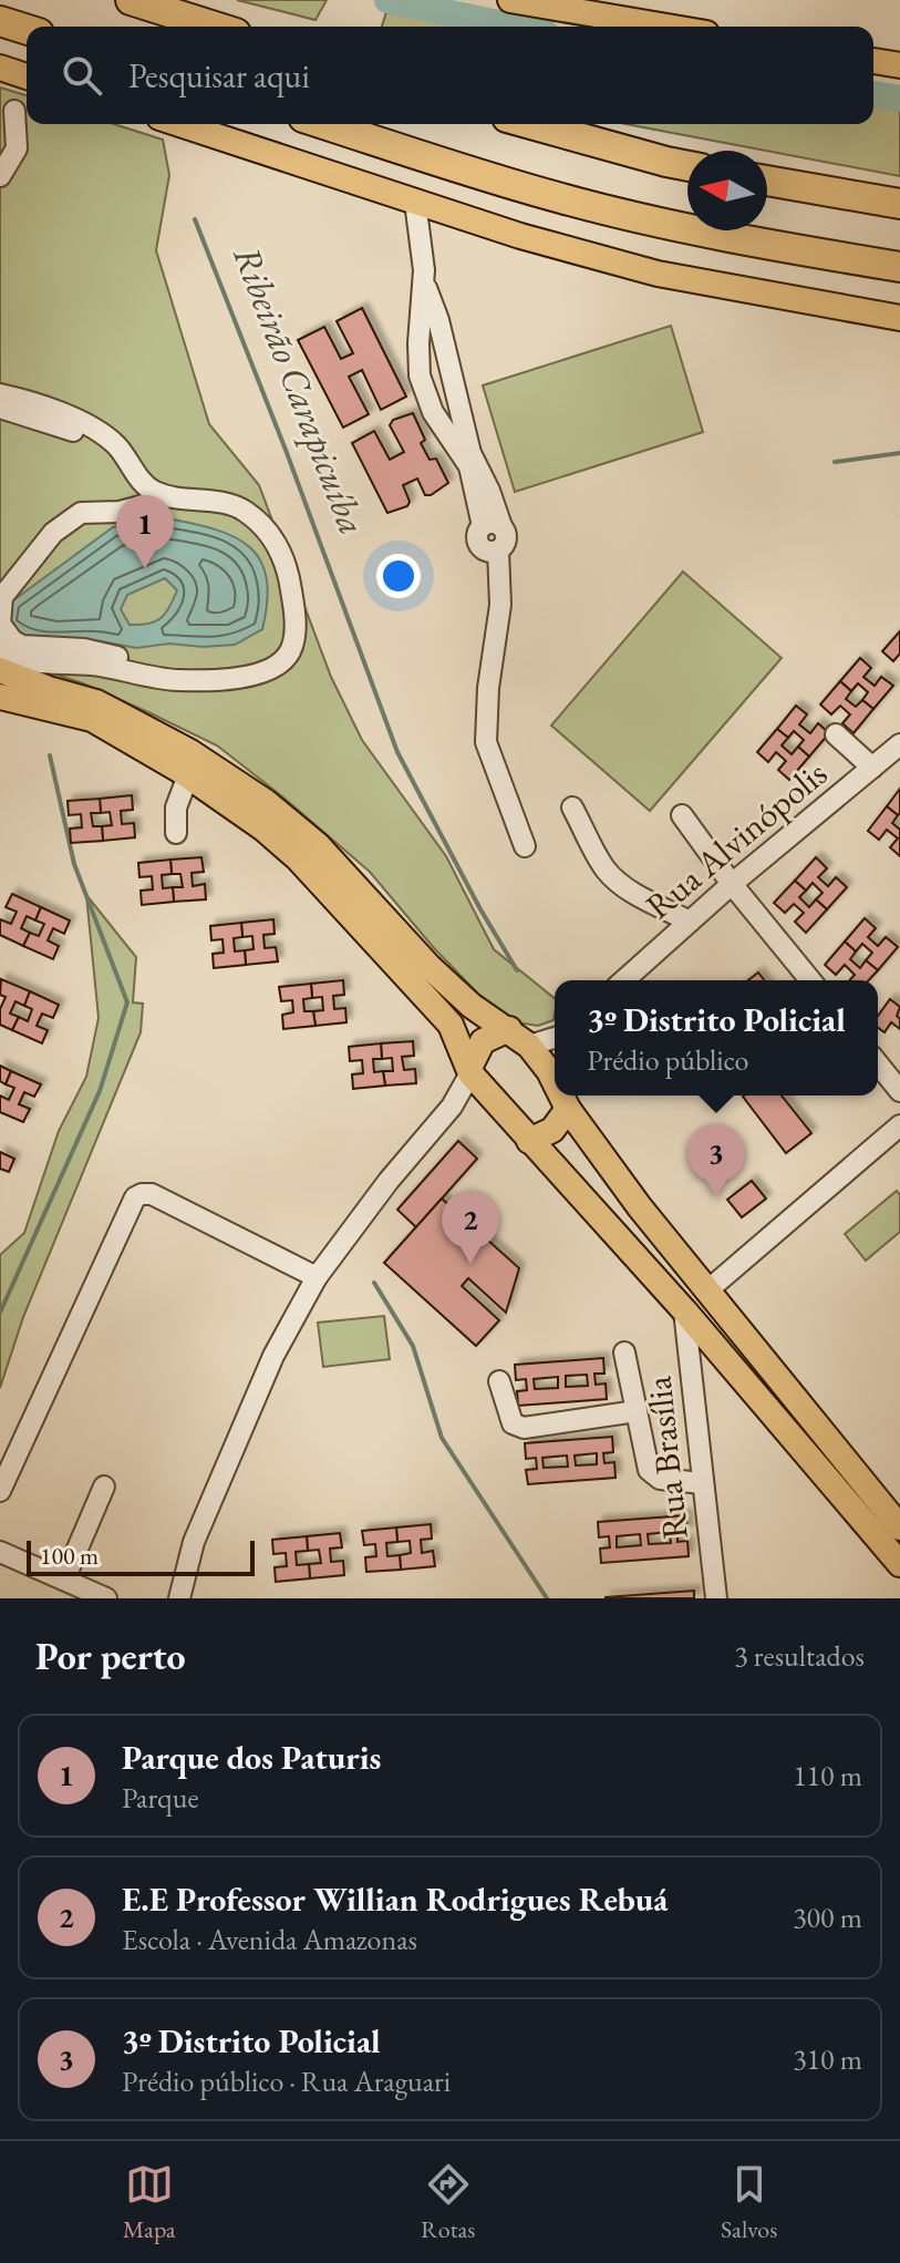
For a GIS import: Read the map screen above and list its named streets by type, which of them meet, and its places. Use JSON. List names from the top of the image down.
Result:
{
  "streets": {
    "street": ["Rua Alvinópolis", "Rua Brasília"]
  },
  "water": ["Ribeirão Carapicuíba"],
  "scale_bar": "100 m",
  "north": "left",
  "page": {
    "search": "Pesquisar aqui",
    "pins": ["1", "3", "2"],
    "popup": ["3º Distrito Policial", "Prédio público"],
    "scale": "100 m",
    "heading": ["Por perto", "3 resultados"],
    "list": [
      {
        "mark": "1",
        "name": "Parque dos Paturis",
        "note": "Parque",
        "value": "110 m"
      },
      {
        "mark": "2",
        "name": "E.E Professor Willian Rodrigues Rebuá",
        "note": "Escola · Avenida Amazonas",
        "value": "300 m"
      },
      {
        "mark": "3",
        "name": "3º Distrito Policial",
        "note": "Prédio público · Rua Araguari",
        "value": "310 m"
      }
    ],
    "nav": ["Mapa", "Rotas", "Salvos"]
  }
}
